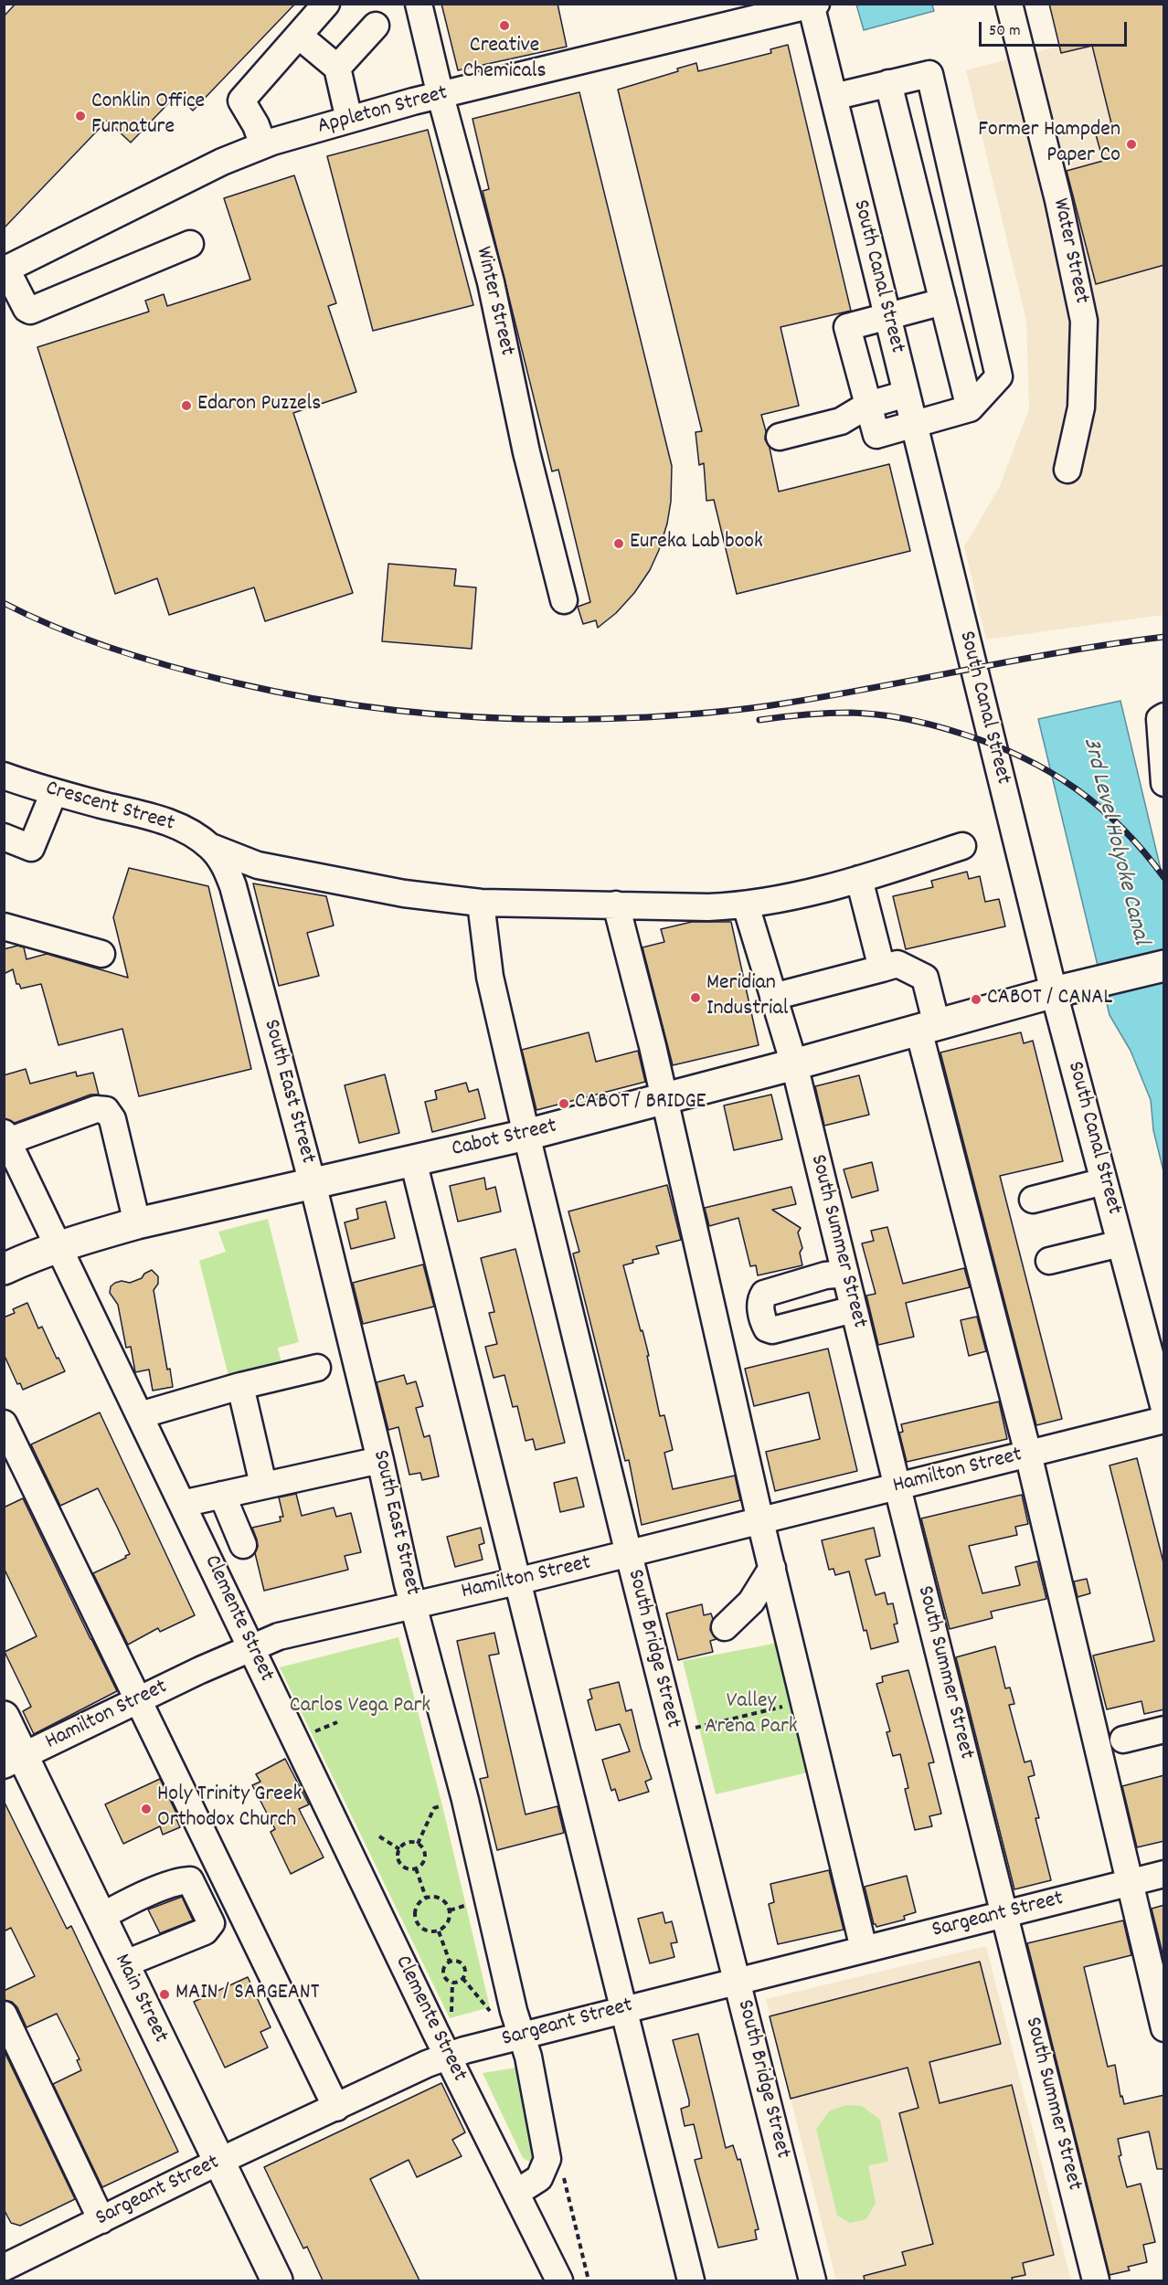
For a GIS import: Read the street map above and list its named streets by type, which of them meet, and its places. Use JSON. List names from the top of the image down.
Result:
{
  "streets": {
    "main road": ["Cabot Street", "Main Street"],
    "street": [
      "Appleton Street",
      "Water Street",
      "South Canal Street",
      "Winter Street",
      "Crescent Street",
      "South East Street",
      "South Summer Street",
      "Hamilton Street",
      "Clemente Street",
      "South Bridge Street",
      "Sargeant Street"
    ]
  },
  "crossings": [
    ["Appleton Street", "South Canal Street"],
    ["Appleton Street", "Winter Street"],
    ["South Canal Street", "Cabot Street"],
    ["Crescent Street", "South East Street"],
    ["South East Street", "Cabot Street"],
    ["South East Street", "Hamilton Street"],
    ["South East Street", "Clemente Street"],
    ["South East Street", "Sargeant Street"],
    ["Cabot Street", "South Summer Street"],
    ["Cabot Street", "Clemente Street"],
    ["Cabot Street", "South Bridge Street"],
    ["South Summer Street", "Hamilton Street"],
    ["South Summer Street", "Sargeant Street"],
    ["Hamilton Street", "Clemente Street"],
    ["Hamilton Street", "South Bridge Street"],
    ["Hamilton Street", "Main Street"],
    ["Clemente Street", "Sargeant Street"],
    ["South Bridge Street", "Sargeant Street"],
    ["Sargeant Street", "Main Street"]
  ],
  "water": ["3rd Level Holyoke Canal"],
  "parks": ["Valley Arena Park", "Carlos Vega Park"],
  "places": [
    "Creative Chemicals",
    "Conklin Office Furnature",
    "Former Hampden Paper Co",
    "Edaron Puzzels",
    "Eureka Lab book",
    "Meridian Industrial",
    "CABOT / CANAL",
    "CABOT / BRIDGE",
    "Holy Trinity Greek Orthodox Church",
    "MAIN / SARGEANT"
  ],
  "scale_bar": "50 m"
}
